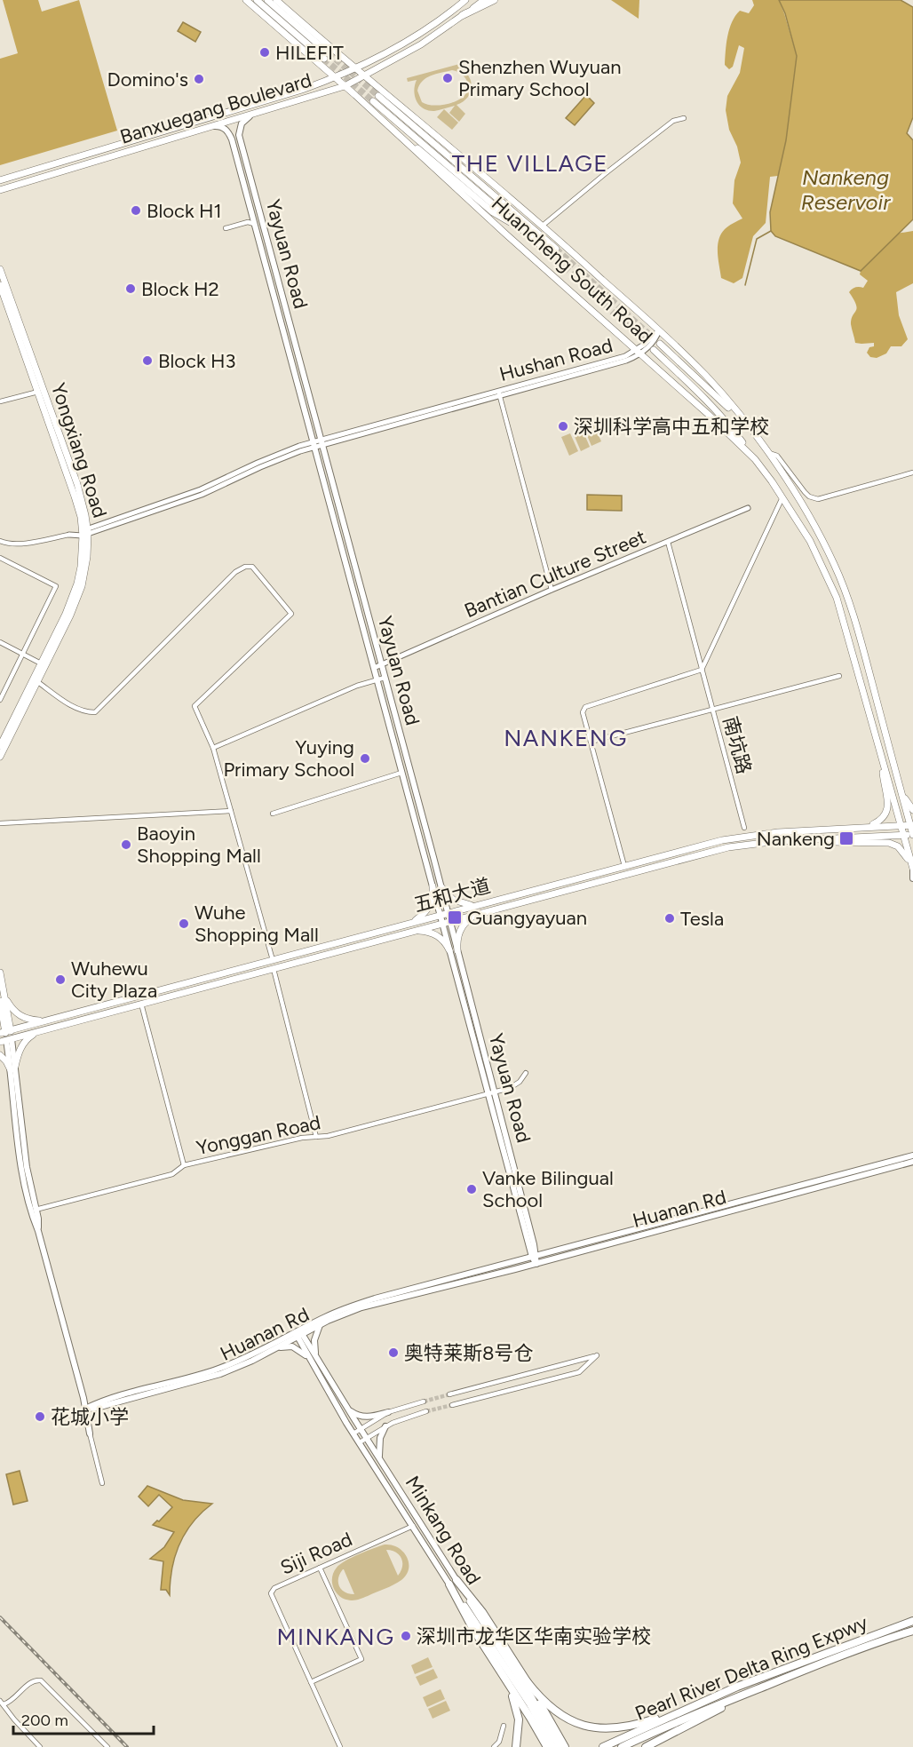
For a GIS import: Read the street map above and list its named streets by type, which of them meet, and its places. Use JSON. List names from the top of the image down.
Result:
{
  "streets": {
    "highway": ["Pearl River Delta Ring Expwy"],
    "main road": [
      "Banxuegang Boulevard",
      "Yayuan Road",
      "Huancheng South Road",
      "Yongxiang Road",
      "五和大道",
      "Huanan Rd",
      "Minkang Road"
    ],
    "street": [
      "Hushan Road",
      "Bantian Culture Street",
      "南坑路",
      "Yonggan Road",
      "Siji Road"
    ]
  },
  "crossings": [
    ["Banxuegang Boulevard", "Yayuan Road"],
    ["Banxuegang Boulevard", "Huancheng South Road"],
    ["Yayuan Road", "Hushan Road"],
    ["Yayuan Road", "Bantian Culture Street"],
    ["Yayuan Road", "五和大道"],
    ["Yayuan Road", "Yonggan Road"],
    ["Yayuan Road", "Huanan Rd"],
    ["Huancheng South Road", "Hushan Road"],
    ["Huancheng South Road", "五和大道"],
    ["Hushan Road", "Yongxiang Road"],
    ["Bantian Culture Street", "南坑路"],
    ["Huanan Rd", "Minkang Road"],
    ["Minkang Road", "Siji Road"]
  ],
  "districts": ["THE VILLAGE", "NANKENG", "MINKANG"],
  "water": ["Nankeng Reservoir"],
  "places": {
    "other": [
      "HILEFIT",
      "Shenzhen Wuyuan Primary School",
      "Domino's",
      "Block H1",
      "Block H2",
      "Block H3",
      "深圳科学高中五和学校",
      "Yuying Primary School",
      "Baoyin Shopping Mall",
      "Tesla",
      "Wuhe Shopping Mall",
      "Wuhewu City Plaza",
      "Vanke Bilingual School",
      "奥特莱斯8号仓",
      "花城小学",
      "深圳市龙华区华南实验学校"
    ],
    "transit": ["Nankeng", "Guangyayuan"]
  },
  "scale_bar": "200 m"
}
